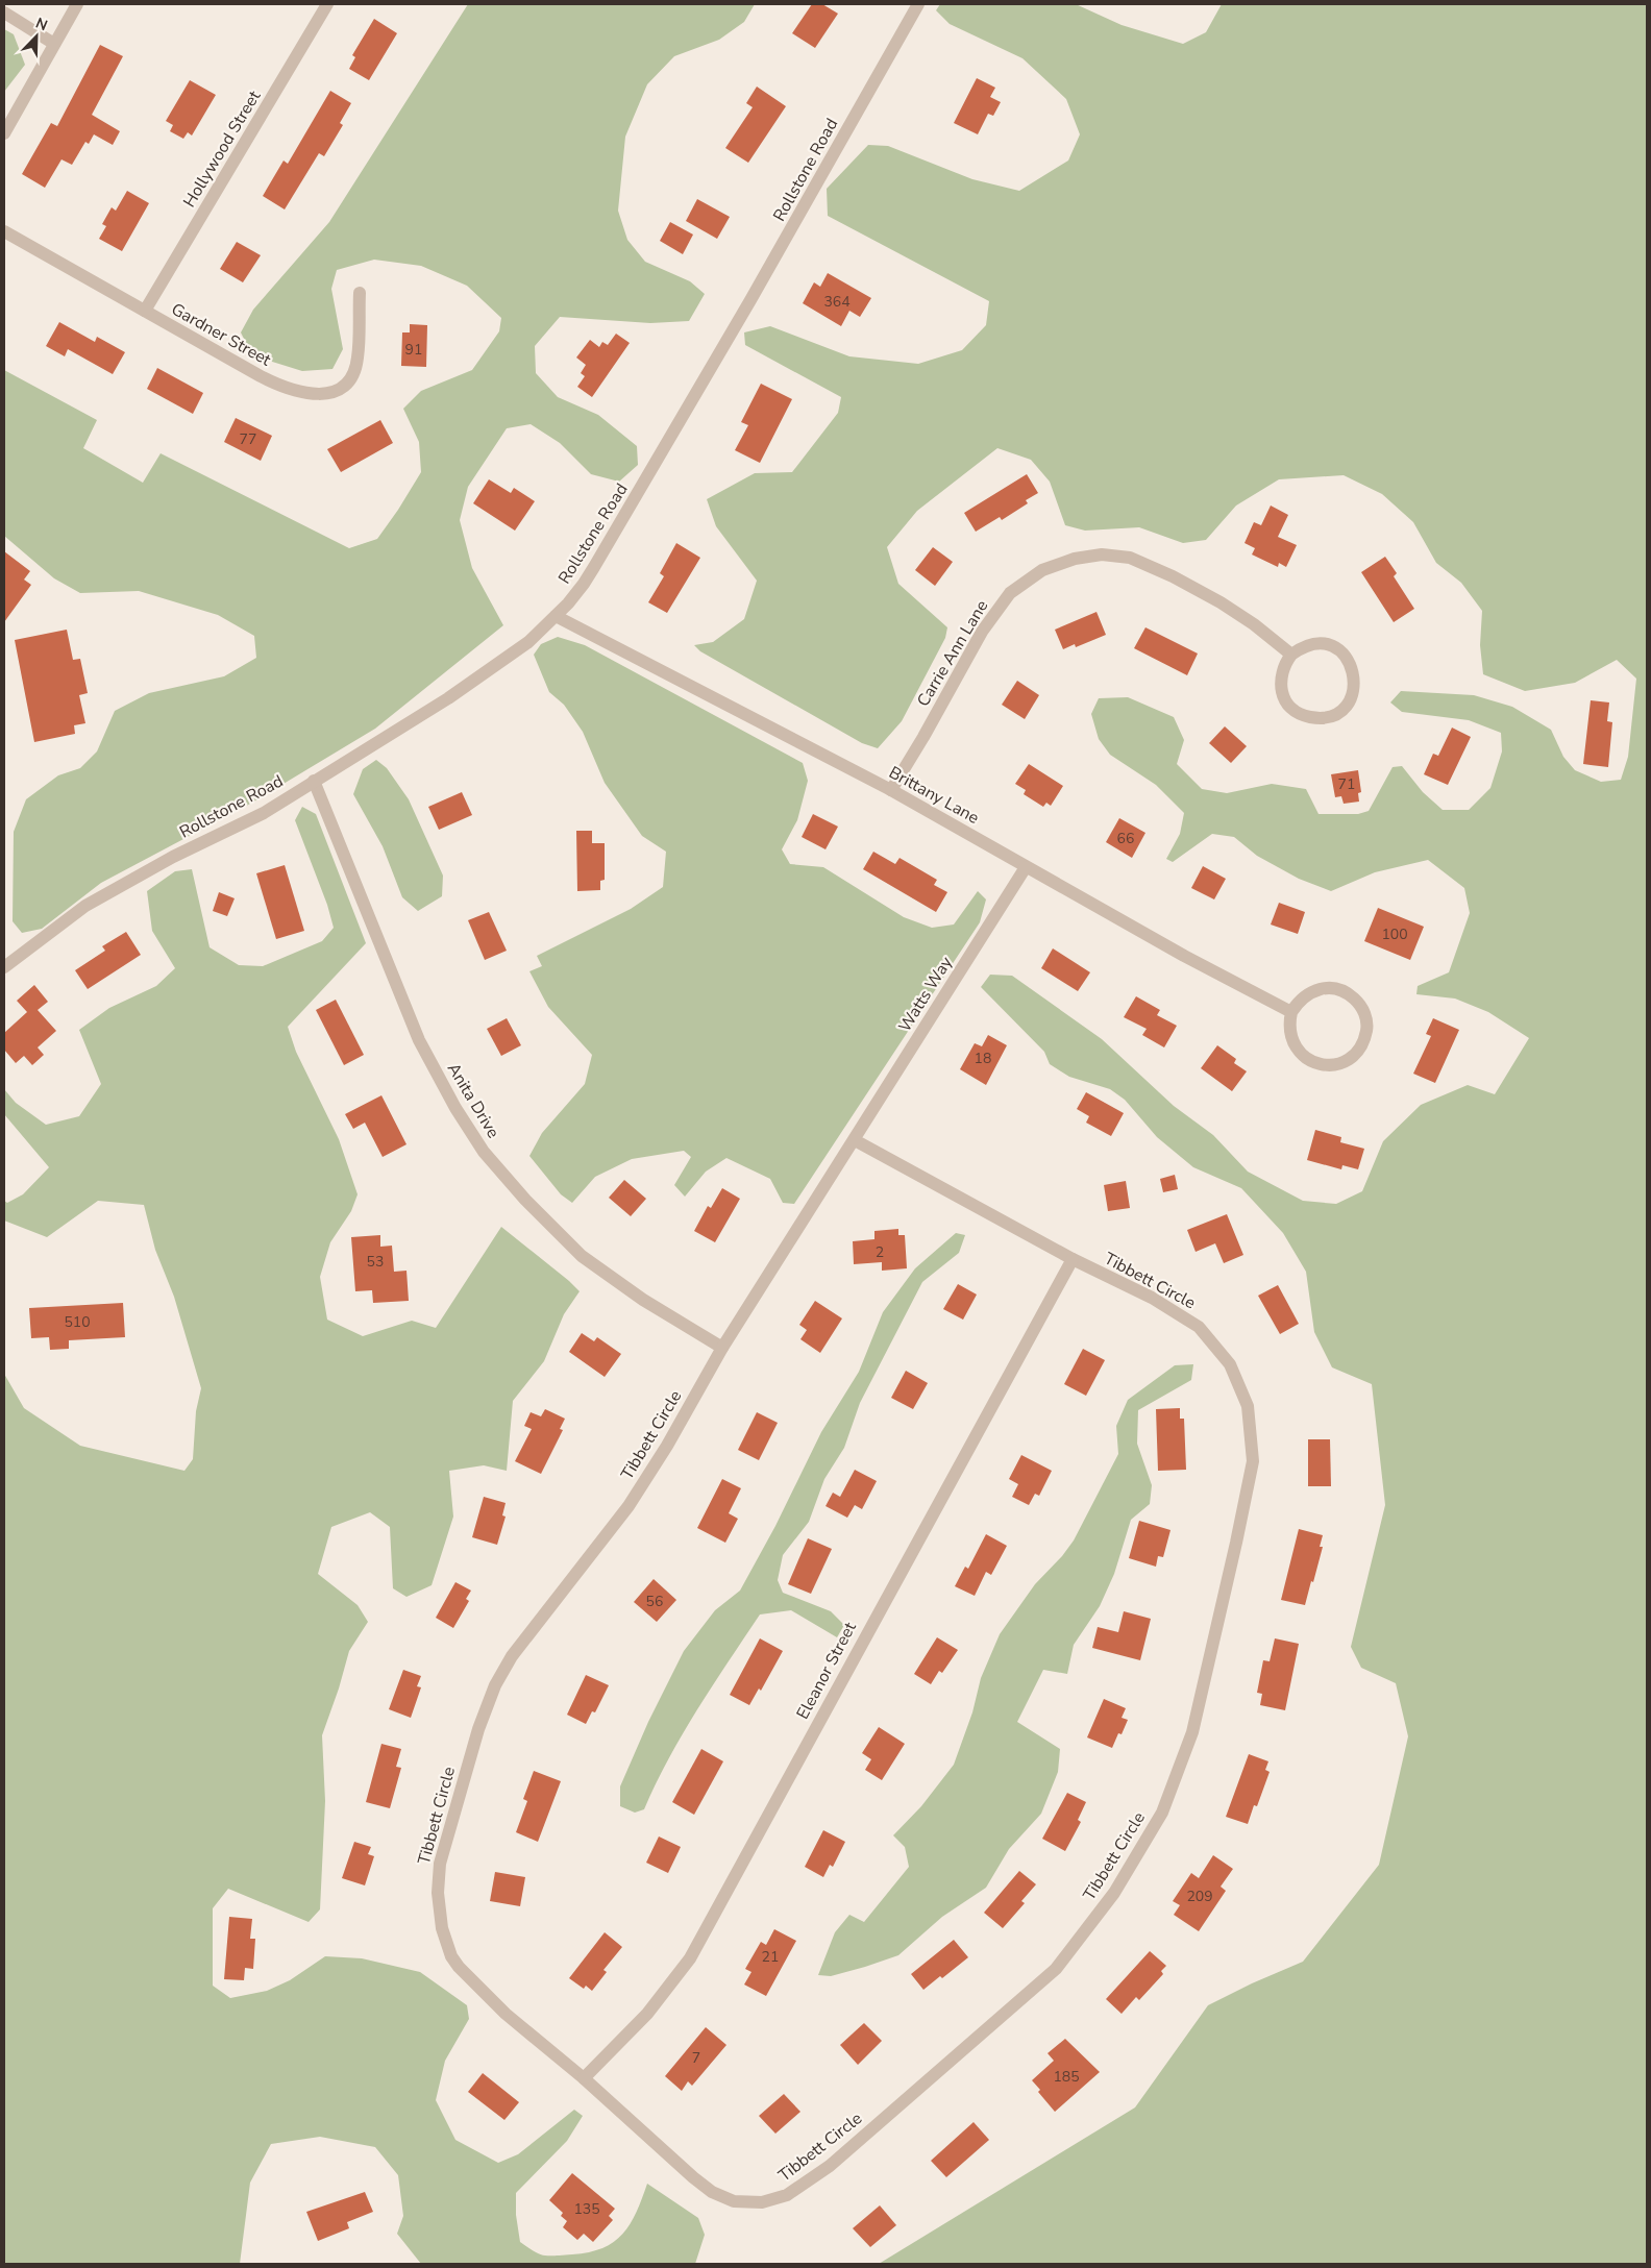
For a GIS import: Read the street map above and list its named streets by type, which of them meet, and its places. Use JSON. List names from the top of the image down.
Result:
{
  "streets": {
    "street": [
      "Hollywood Street",
      "Rollstone Road",
      "Gardner Street",
      "Carrie Ann Lane",
      "Brittany Lane",
      "Watts Way",
      "Anita Drive",
      "Tibbett Circle",
      "Eleanor Street"
    ]
  },
  "crossings": [
    ["Hollywood Street", "Gardner Street"],
    ["Rollstone Road", "Brittany Lane"],
    ["Rollstone Road", "Anita Drive"],
    ["Carrie Ann Lane", "Brittany Lane"],
    ["Brittany Lane", "Watts Way"],
    ["Watts Way", "Tibbett Circle"],
    ["Anita Drive", "Tibbett Circle"],
    ["Tibbett Circle", "Eleanor Street"]
  ],
  "house_numbers": [
    "364",
    "91",
    "77",
    "71",
    "66",
    "100",
    "18",
    "2",
    "53",
    "510",
    "56",
    "209",
    "21",
    "7",
    "185",
    "135"
  ],
  "north": "top right"
}
